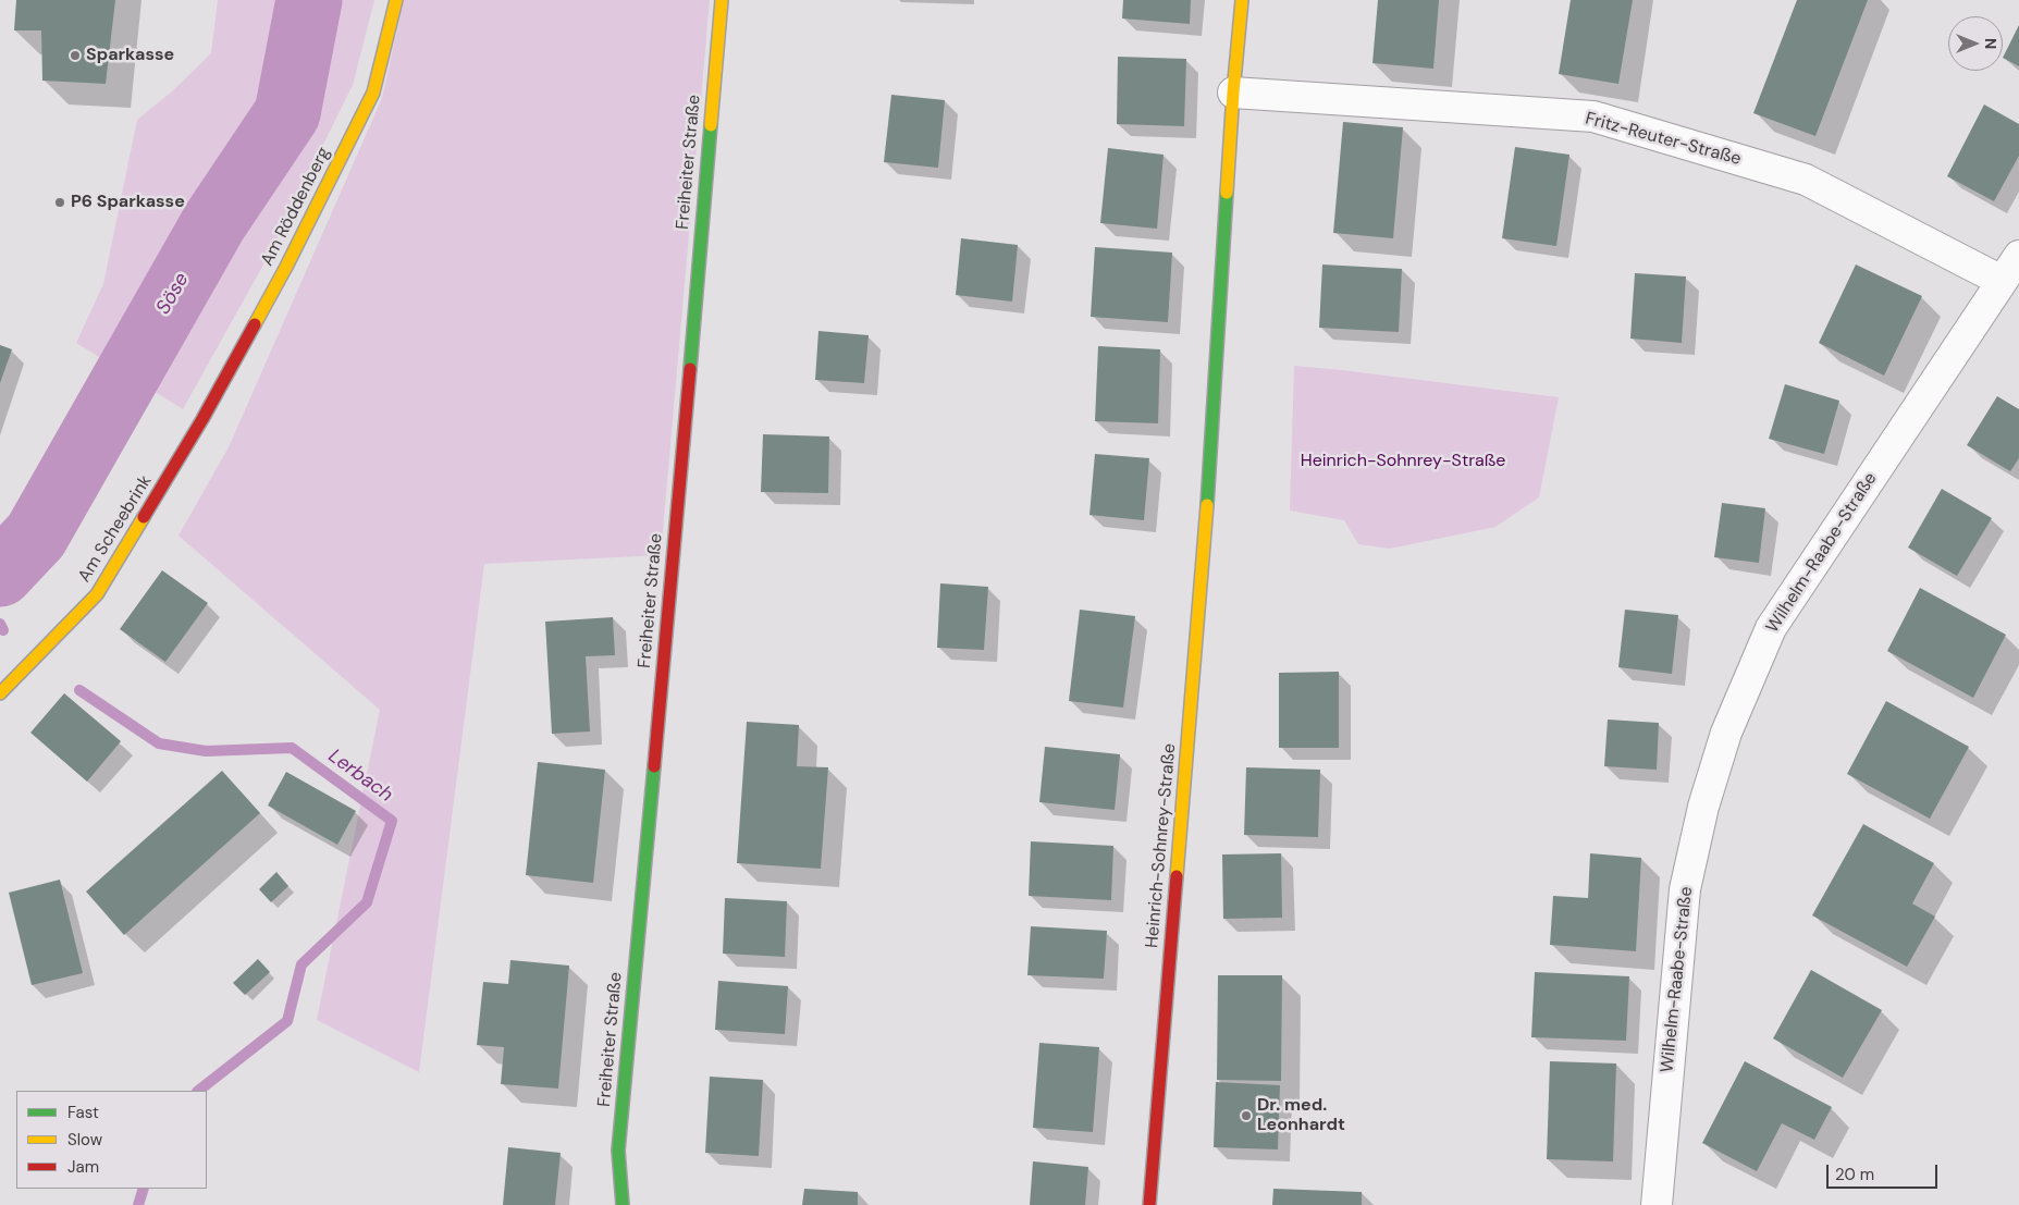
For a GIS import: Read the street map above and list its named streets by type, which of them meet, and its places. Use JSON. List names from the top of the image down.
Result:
{
  "streets": {
    "street": [
      "Fritz-Reuter-Straße",
      "Freiheiter Straße",
      "Am Röddenberg",
      "Am Scheebrink",
      "Wilhelm-Raabe-Straße",
      "Heinrich-Sohnrey-Straße"
    ]
  },
  "crossings": [
    ["Fritz-Reuter-Straße", "Wilhelm-Raabe-Straße"],
    ["Fritz-Reuter-Straße", "Heinrich-Sohnrey-Straße"],
    ["Am Röddenberg", "Am Scheebrink"]
  ],
  "water": ["Söse", "Lerbach"],
  "parks": ["Heinrich-Sohnrey-Straße"],
  "places": ["Sparkasse", "P6 Sparkasse", "Dr. med. Leonhardt"],
  "legend": ["Fast", "Slow", "Jam"],
  "scale_bar": "20 m",
  "north": "right"
}
